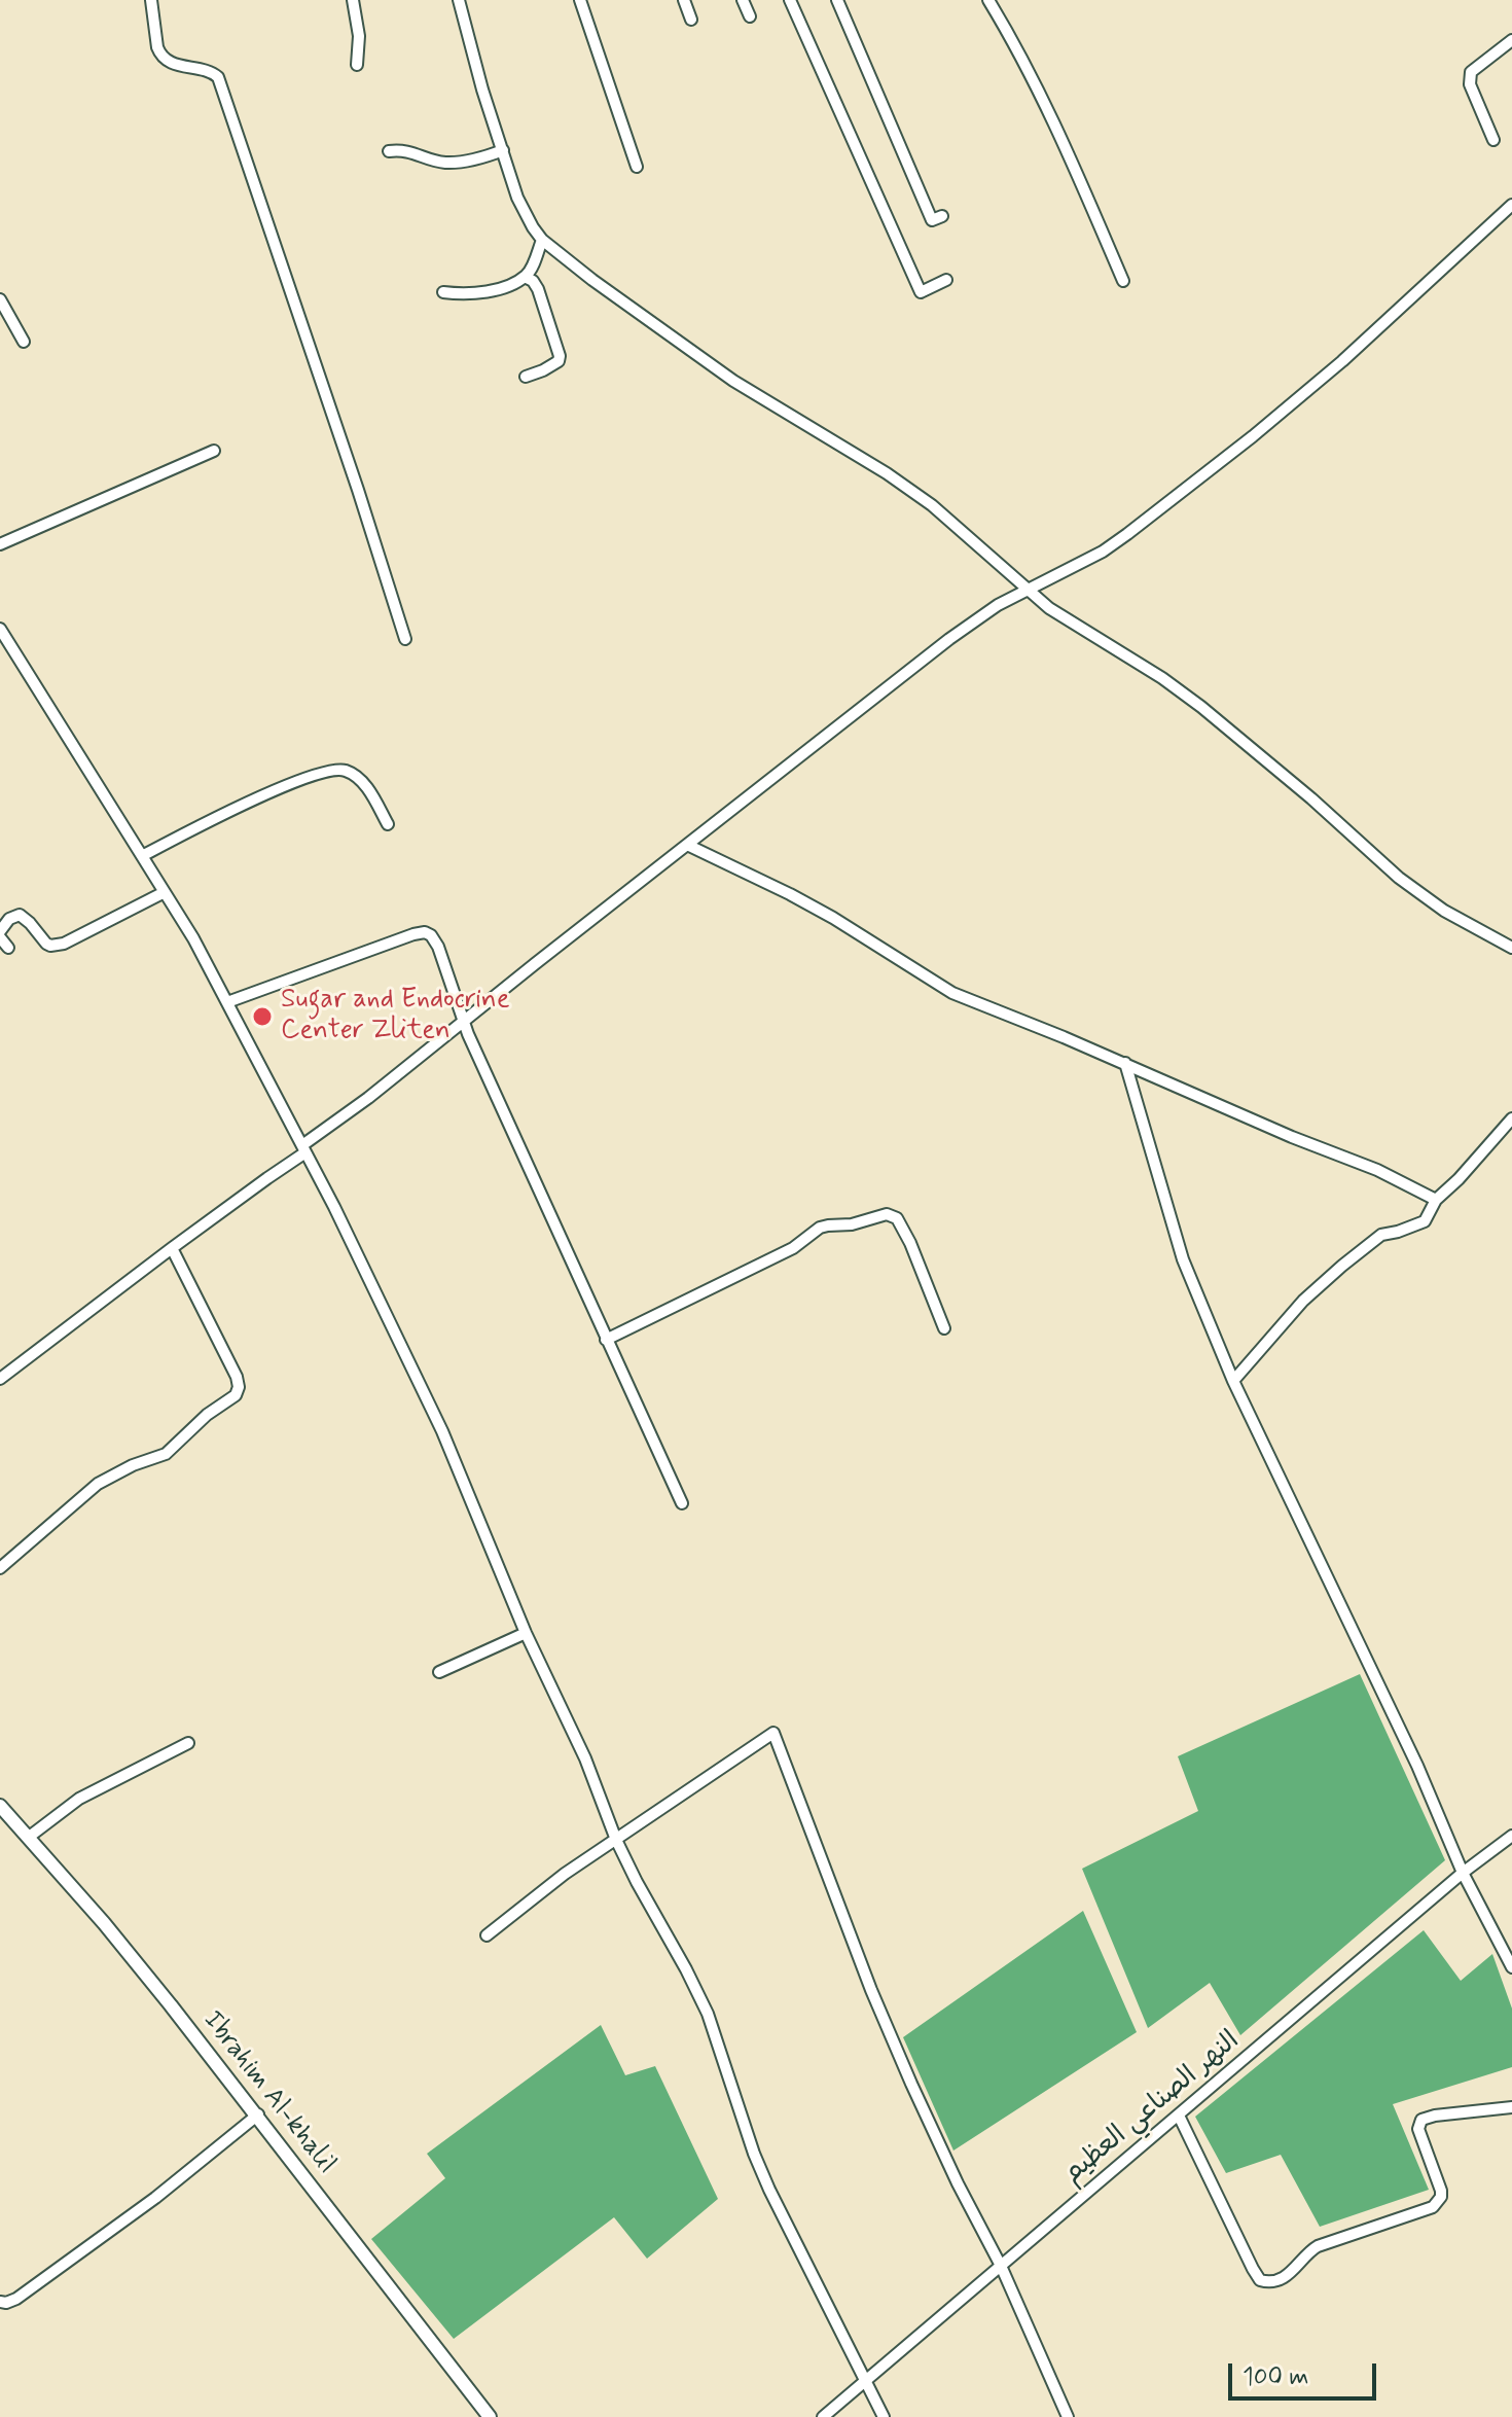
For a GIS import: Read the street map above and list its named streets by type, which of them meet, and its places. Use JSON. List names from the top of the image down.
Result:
{
  "streets": {
    "street": ["Ibrahim Al-khalil", "النهر الصناعي العظيم"]
  },
  "places": ["Sugar and Endocrine Center Zliten"],
  "scale_bar": "100 m"
}
